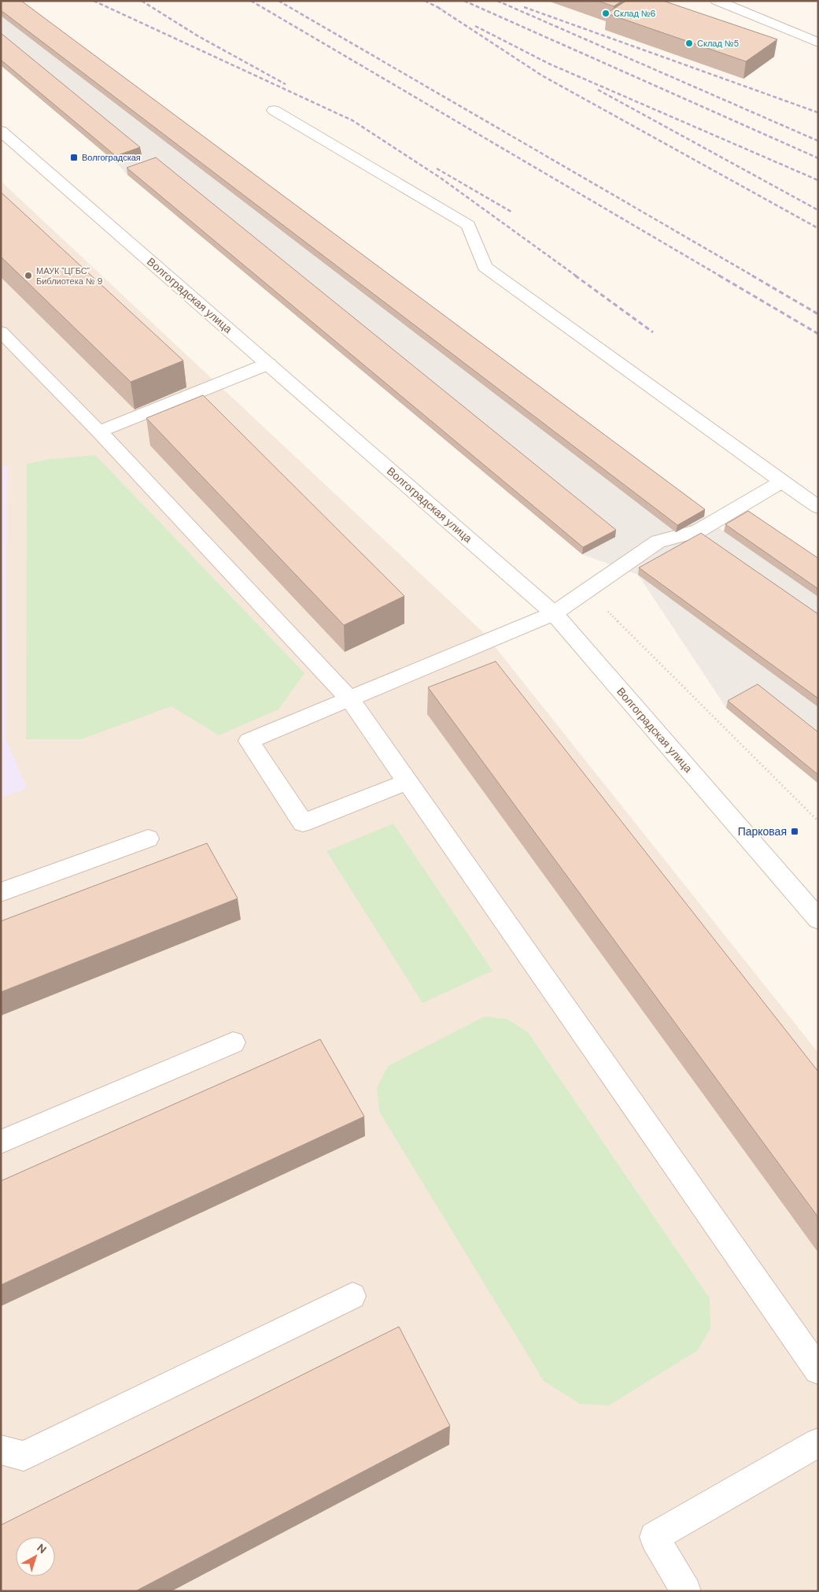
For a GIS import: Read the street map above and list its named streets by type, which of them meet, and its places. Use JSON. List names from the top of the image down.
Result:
{
  "streets": {
    "street": ["Волгоградская улица"]
  },
  "places": {
    "other": ["Склад №6", "Склад №5", "МАУК \"ЦГБС\" Библиотека № 9"],
    "transit": ["Волгоградская", "Парковая"]
  },
  "north": "top right"
}
